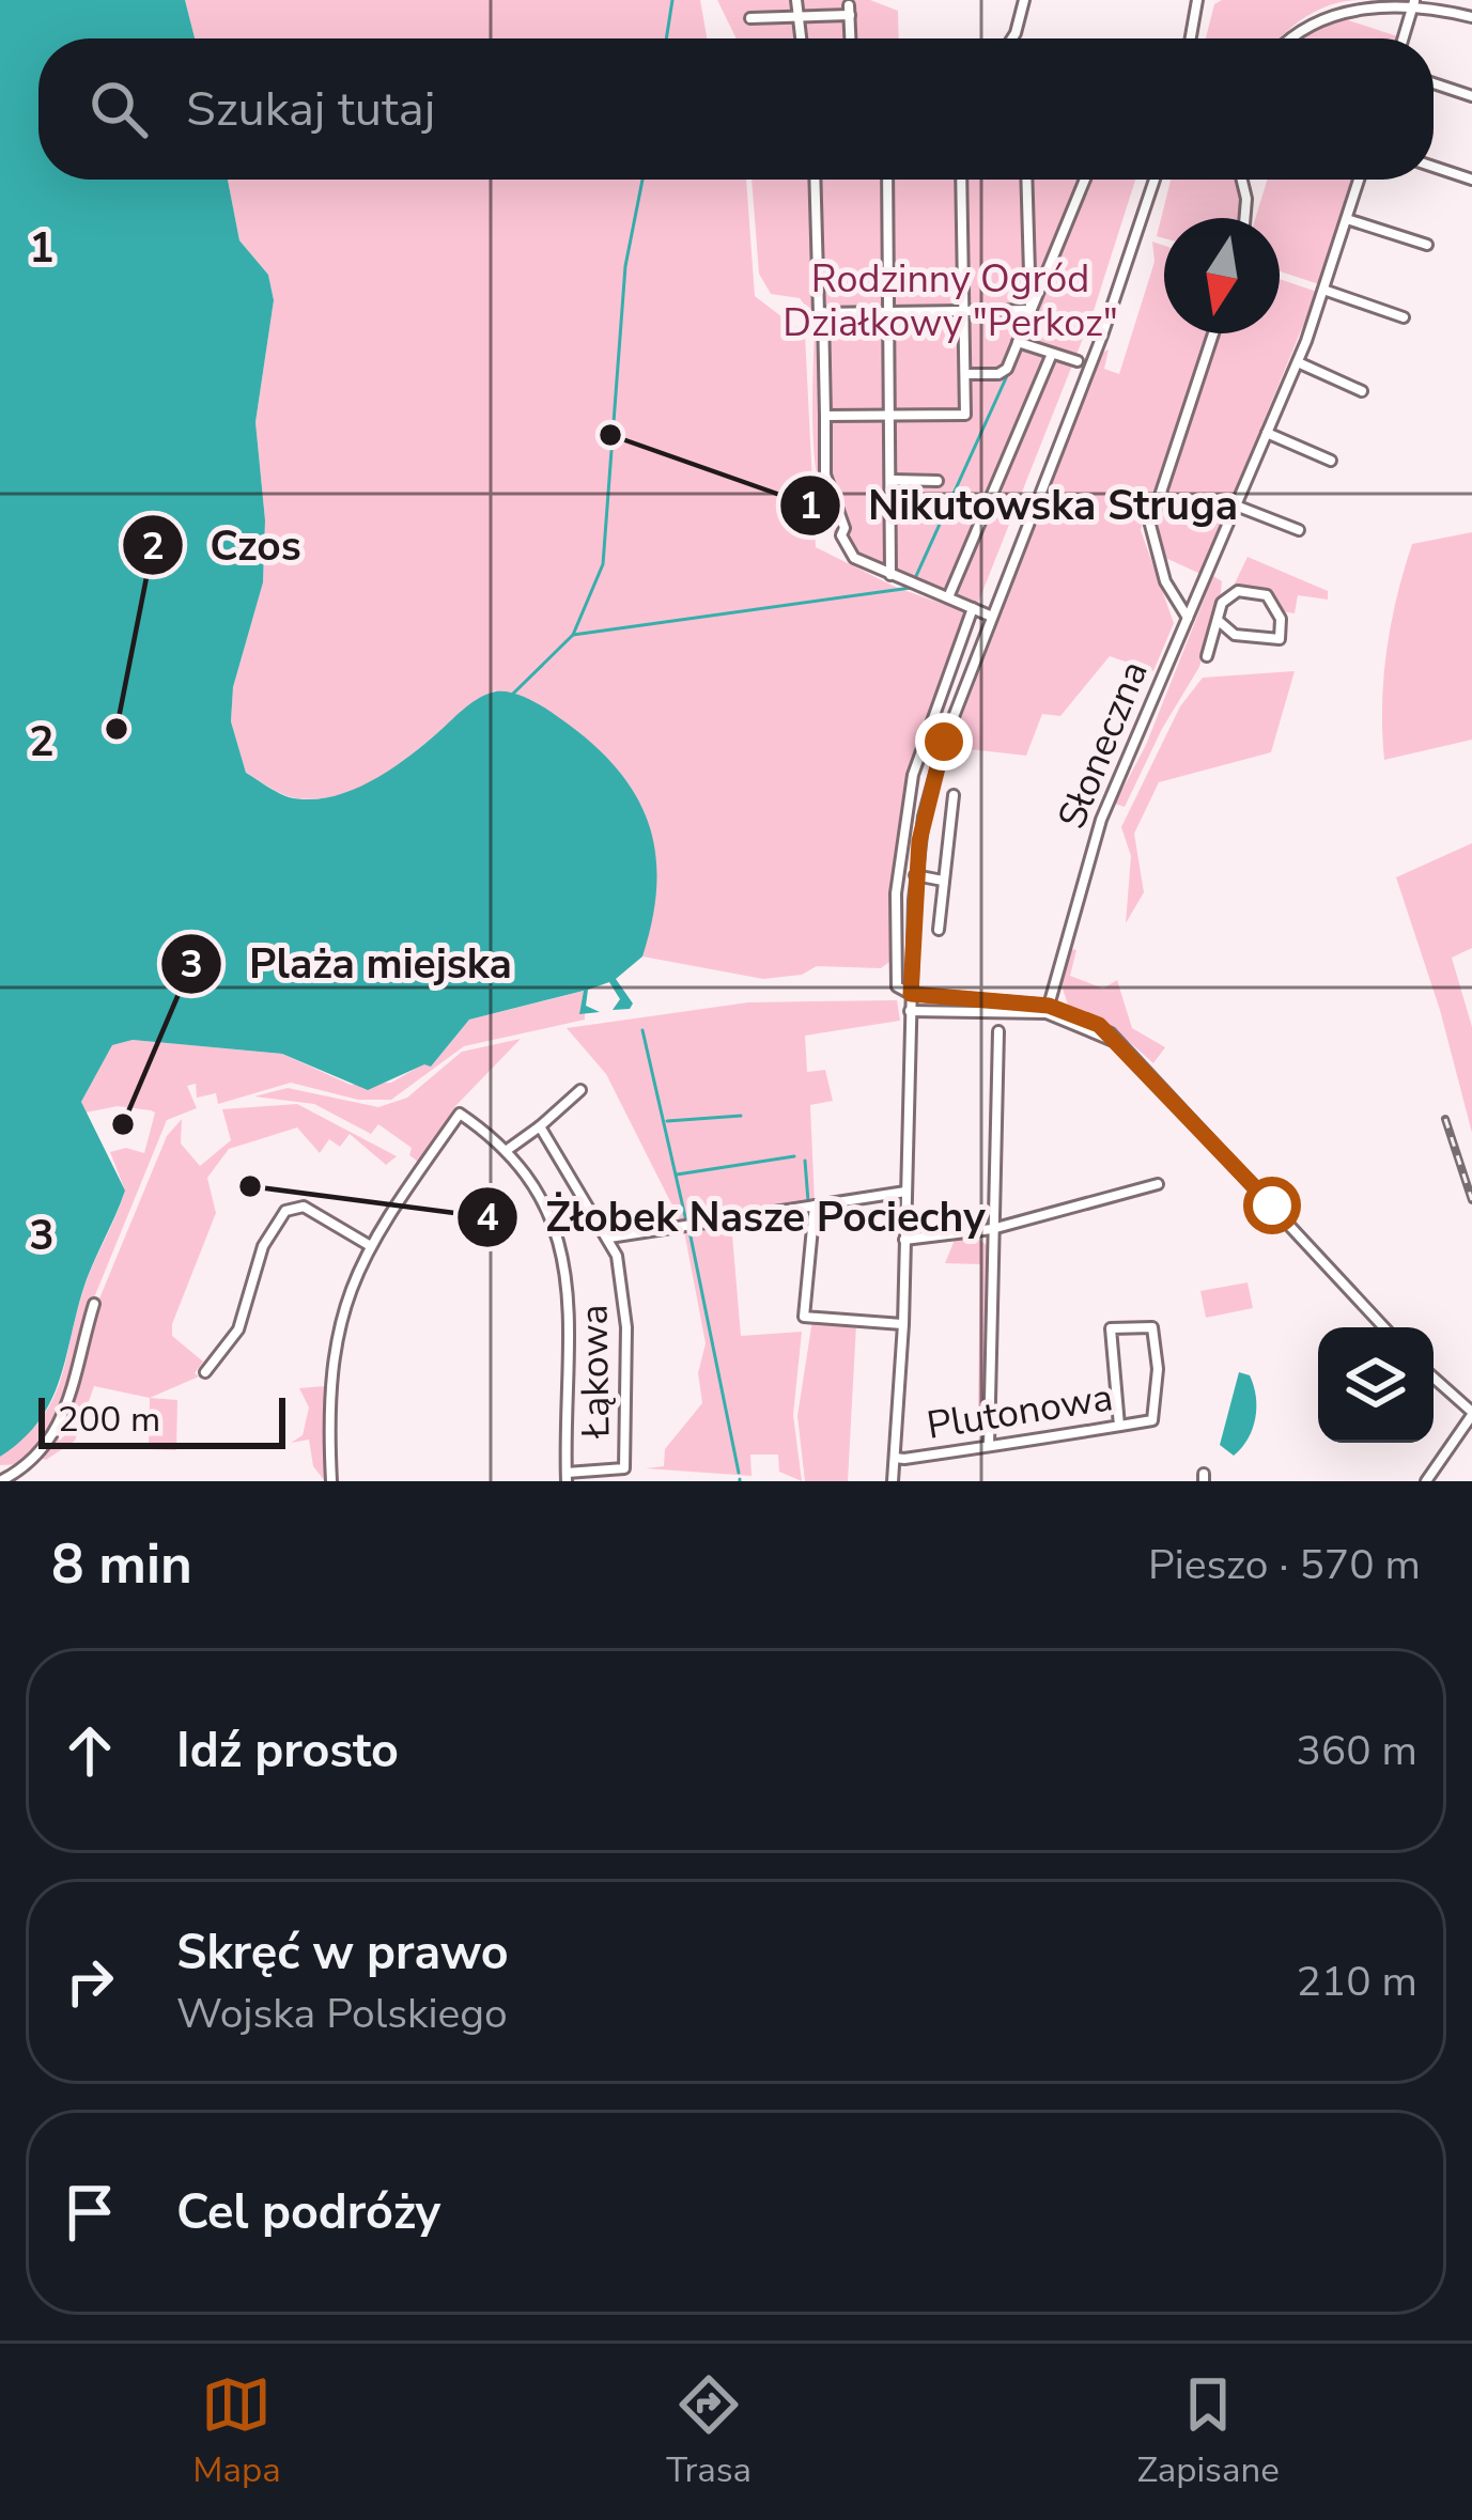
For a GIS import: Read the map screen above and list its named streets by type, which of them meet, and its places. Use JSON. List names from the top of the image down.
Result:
{
  "streets": {
    "street": ["Słoneczna", "Łąkowa", "Plutonowa"]
  },
  "parks": ["Rodzinny Ogród Działkowy \"Perkoz\""],
  "places": [
    "Nikutowska Struga",
    "Czos",
    "Plaża miejska",
    "Żłobek Nasze Pociechy"
  ],
  "scale_bar": "200 m",
  "north": "bottom",
  "page": {
    "search": "Szukaj tutaj",
    "scale": "200 m",
    "heading": ["8 min", "Pieszo · 570 m"],
    "list": [
      ["Idź prosto", "360 m"],
      ["Skręć w prawo", "Wojska Polskiego", "210 m"],
      "Cel podróży"
    ],
    "nav": ["Mapa", "Trasa", "Zapisane"]
  },
  "grid": {
    "rows": ["1", "2", "3"]
  }
}
